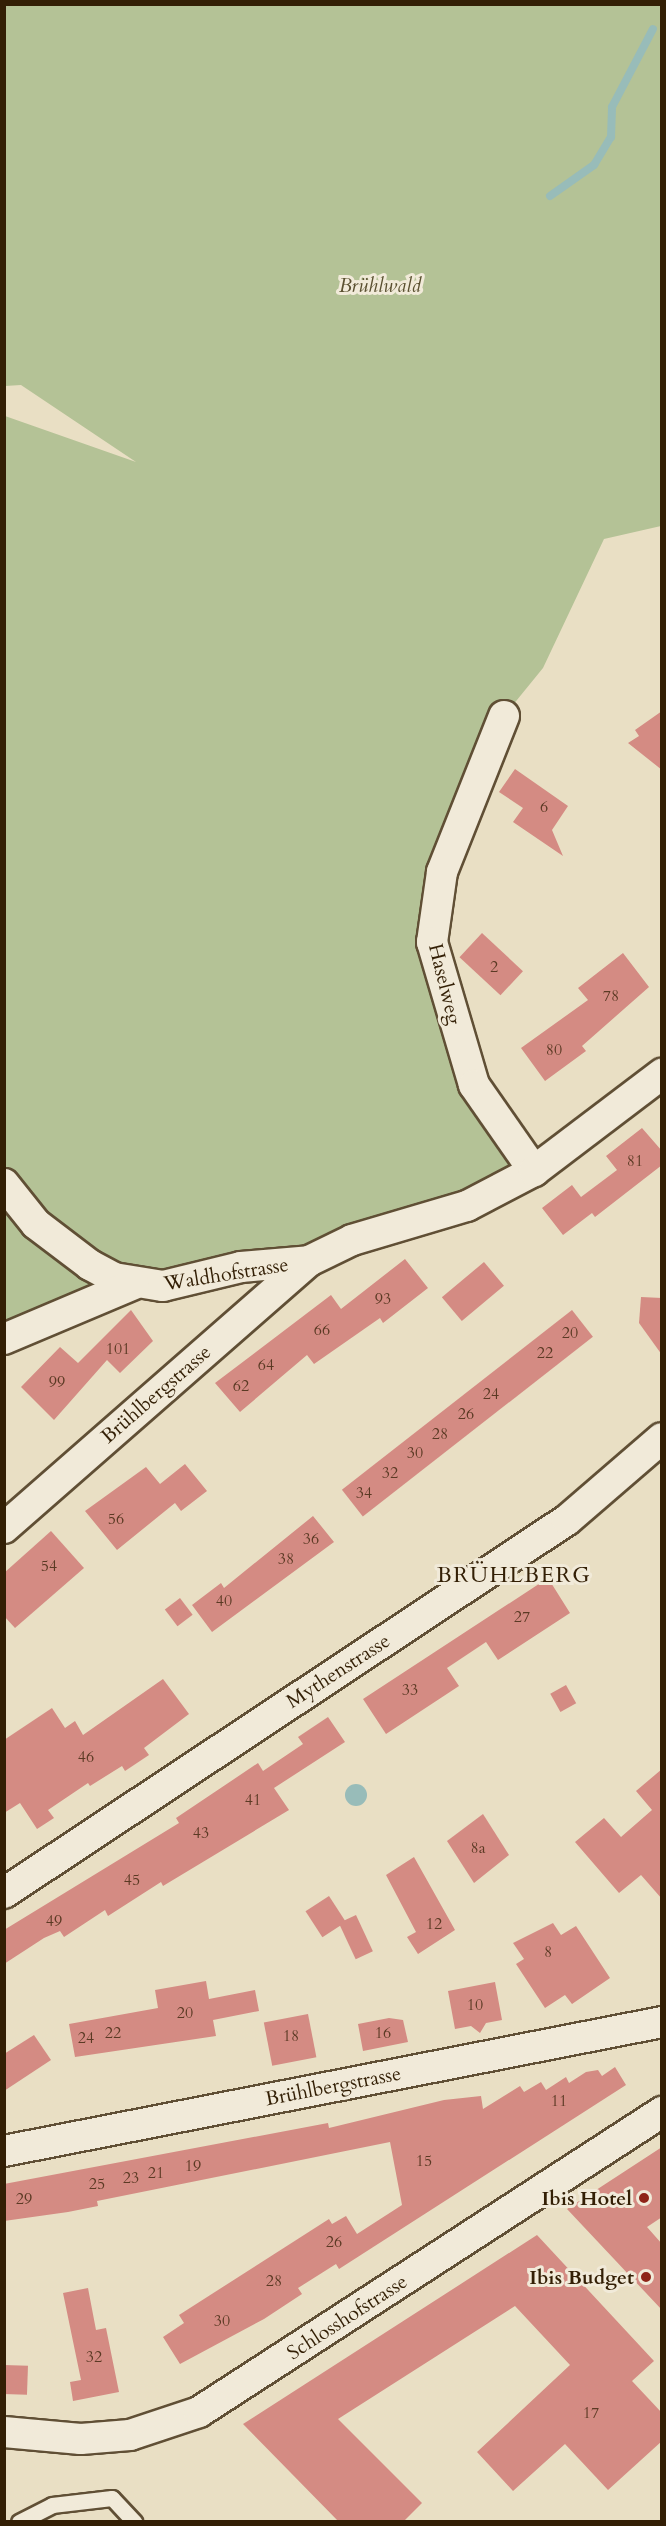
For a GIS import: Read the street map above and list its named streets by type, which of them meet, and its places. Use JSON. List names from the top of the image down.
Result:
{
  "streets": {
    "street": [
      "Haselweg",
      "Waldhofstrasse",
      "Brühlbergstrasse",
      "Mythenstrasse",
      "Schlosshofstrasse"
    ]
  },
  "crossings": [
    ["Haselweg", "Waldhofstrasse"],
    ["Waldhofstrasse", "Brühlbergstrasse"]
  ],
  "districts": ["BRÜHLBERG"],
  "parks": ["Brühlwald"],
  "places": ["Ibis Hotel", "Ibis Budget"],
  "house_numbers": [
    "6",
    "2",
    "78",
    "80",
    "81",
    "93",
    "66",
    "20",
    "101",
    "22",
    "64",
    "99",
    "62",
    "24",
    "26",
    "28",
    "30",
    "32",
    "34",
    "56",
    "36",
    "38",
    "54",
    "40",
    "27",
    "33",
    "46",
    "41",
    "43",
    "8a",
    "45",
    "49",
    "12",
    "8",
    "10",
    "20",
    "22",
    "16",
    "18",
    "24",
    "11",
    "15",
    "19",
    "21",
    "23",
    "25",
    "29",
    "26",
    "28",
    "30",
    "32",
    "17"
  ]
}
